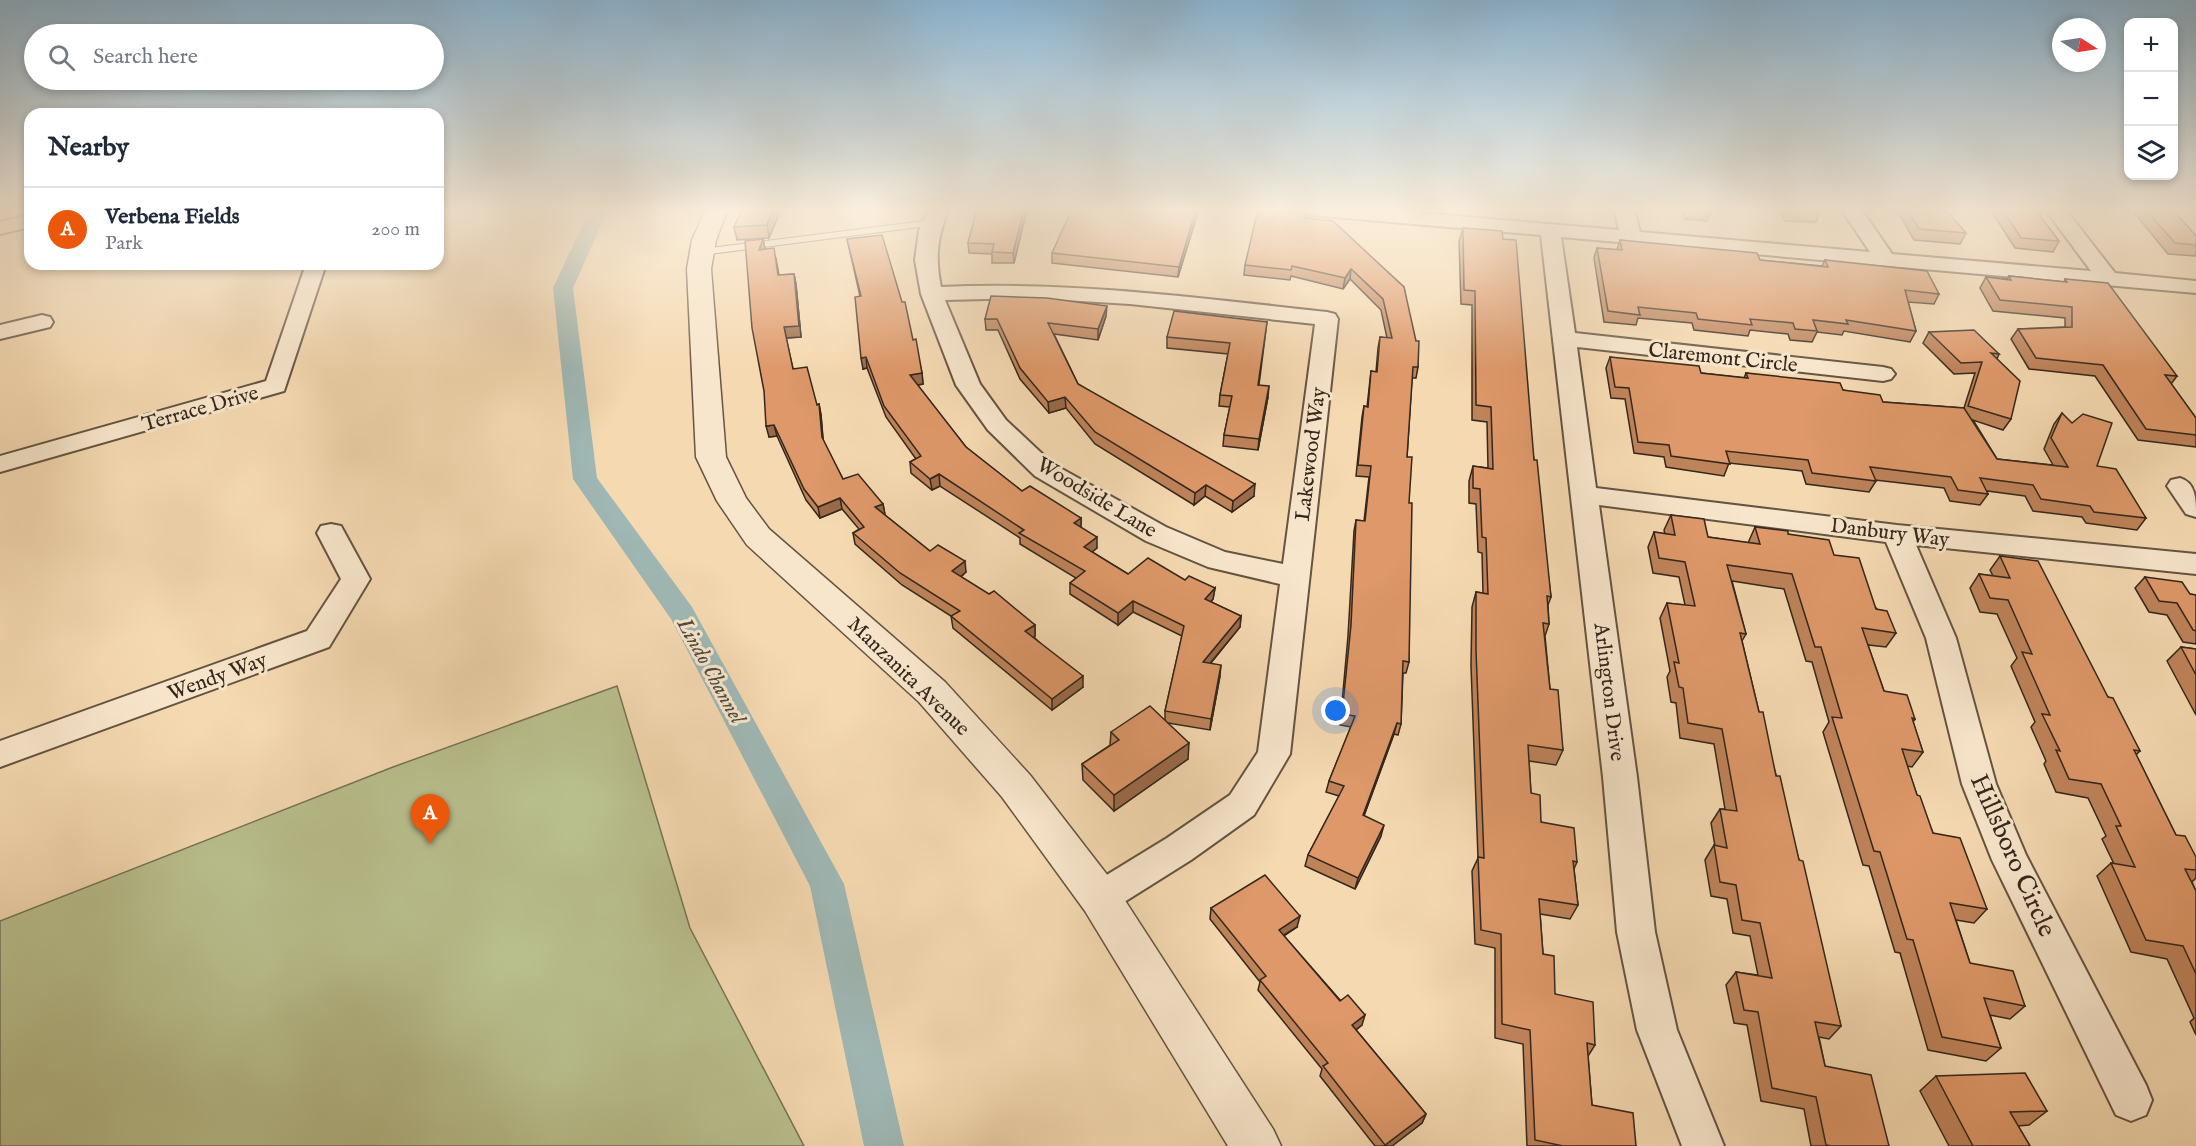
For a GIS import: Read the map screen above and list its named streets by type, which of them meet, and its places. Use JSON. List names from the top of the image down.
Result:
{
  "streets": {
    "street": [
      "Claremont Circle",
      "Terrace Drive",
      "Lakewood Way",
      "Woodside Lane",
      "Danbury Way",
      "Wendy Way",
      "Manzanita Avenue",
      "Arlington Drive",
      "Hillsboro Circle"
    ]
  },
  "crossings": [
    ["Claremont Circle", "Arlington Drive"],
    ["Lakewood Way", "Woodside Lane"],
    ["Lakewood Way", "Manzanita Avenue"],
    ["Danbury Way", "Arlington Drive"],
    ["Danbury Way", "Hillsboro Circle"]
  ],
  "water": ["Lindo Channel"],
  "north": "right",
  "page": {
    "map_buttons": ["+", "−"],
    "search": "Search here",
    "heading": "Nearby",
    "list": [
      {
        "mark": "A",
        "name": "Verbena Fields",
        "note": "Park",
        "value": "200 m"
      }
    ],
    "pins": "A"
  }
}
